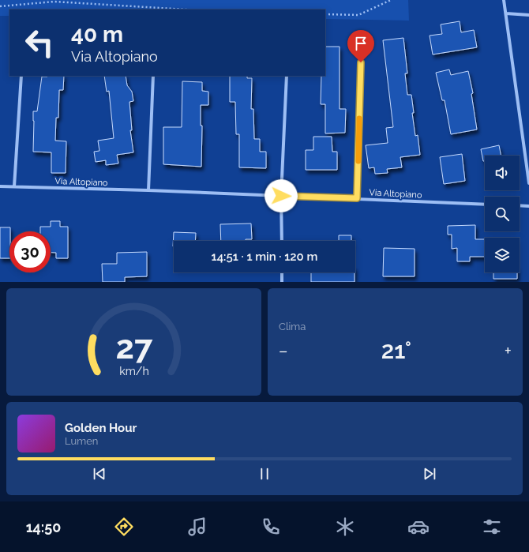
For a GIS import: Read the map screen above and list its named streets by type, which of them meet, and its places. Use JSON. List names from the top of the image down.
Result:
{
  "streets": {
    "street": ["Via Altopiano"]
  },
  "page": {
    "turn": ["40 m", "Via Altopiano"],
    "limit": "30",
    "trip": "14:51 · 1 min · 120 m",
    "tile": "Clima",
    "heat": ["−", "21°", "+"],
    "song": ["Golden Hour", "Lumen"],
    "tabs": "14:50",
    "gauge": ["27", "km/h"]
  }
}
